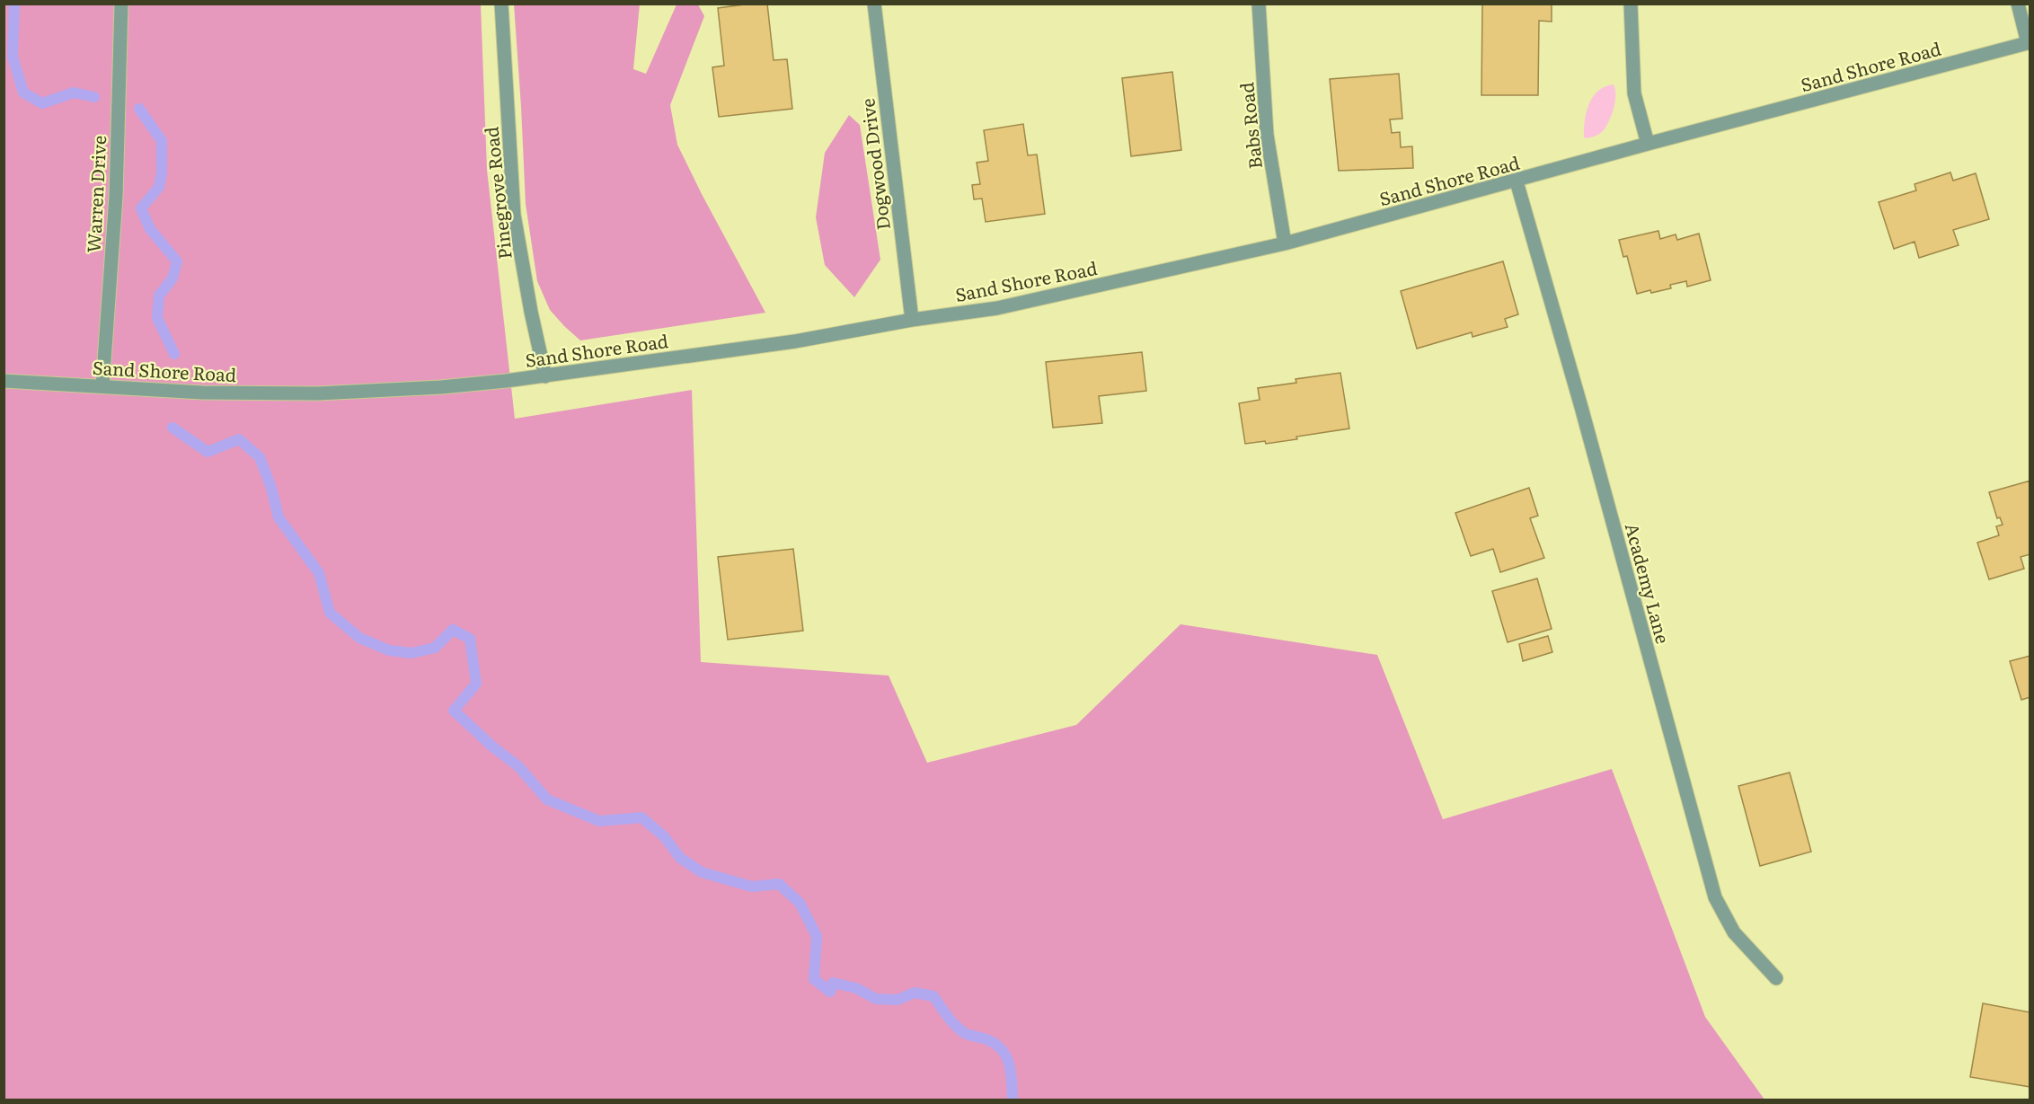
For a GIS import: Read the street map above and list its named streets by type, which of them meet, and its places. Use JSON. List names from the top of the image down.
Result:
{
  "streets": {
    "street": [
      "Sand Shore Road",
      "Babs Road",
      "Dogwood Drive",
      "Pinegrove Road",
      "Warren Drive",
      "Academy Lane"
    ]
  },
  "crossings": [
    ["Sand Shore Road", "Babs Road"],
    ["Sand Shore Road", "Dogwood Drive"],
    ["Sand Shore Road", "Pinegrove Road"],
    ["Sand Shore Road", "Warren Drive"],
    ["Sand Shore Road", "Academy Lane"]
  ]
}
